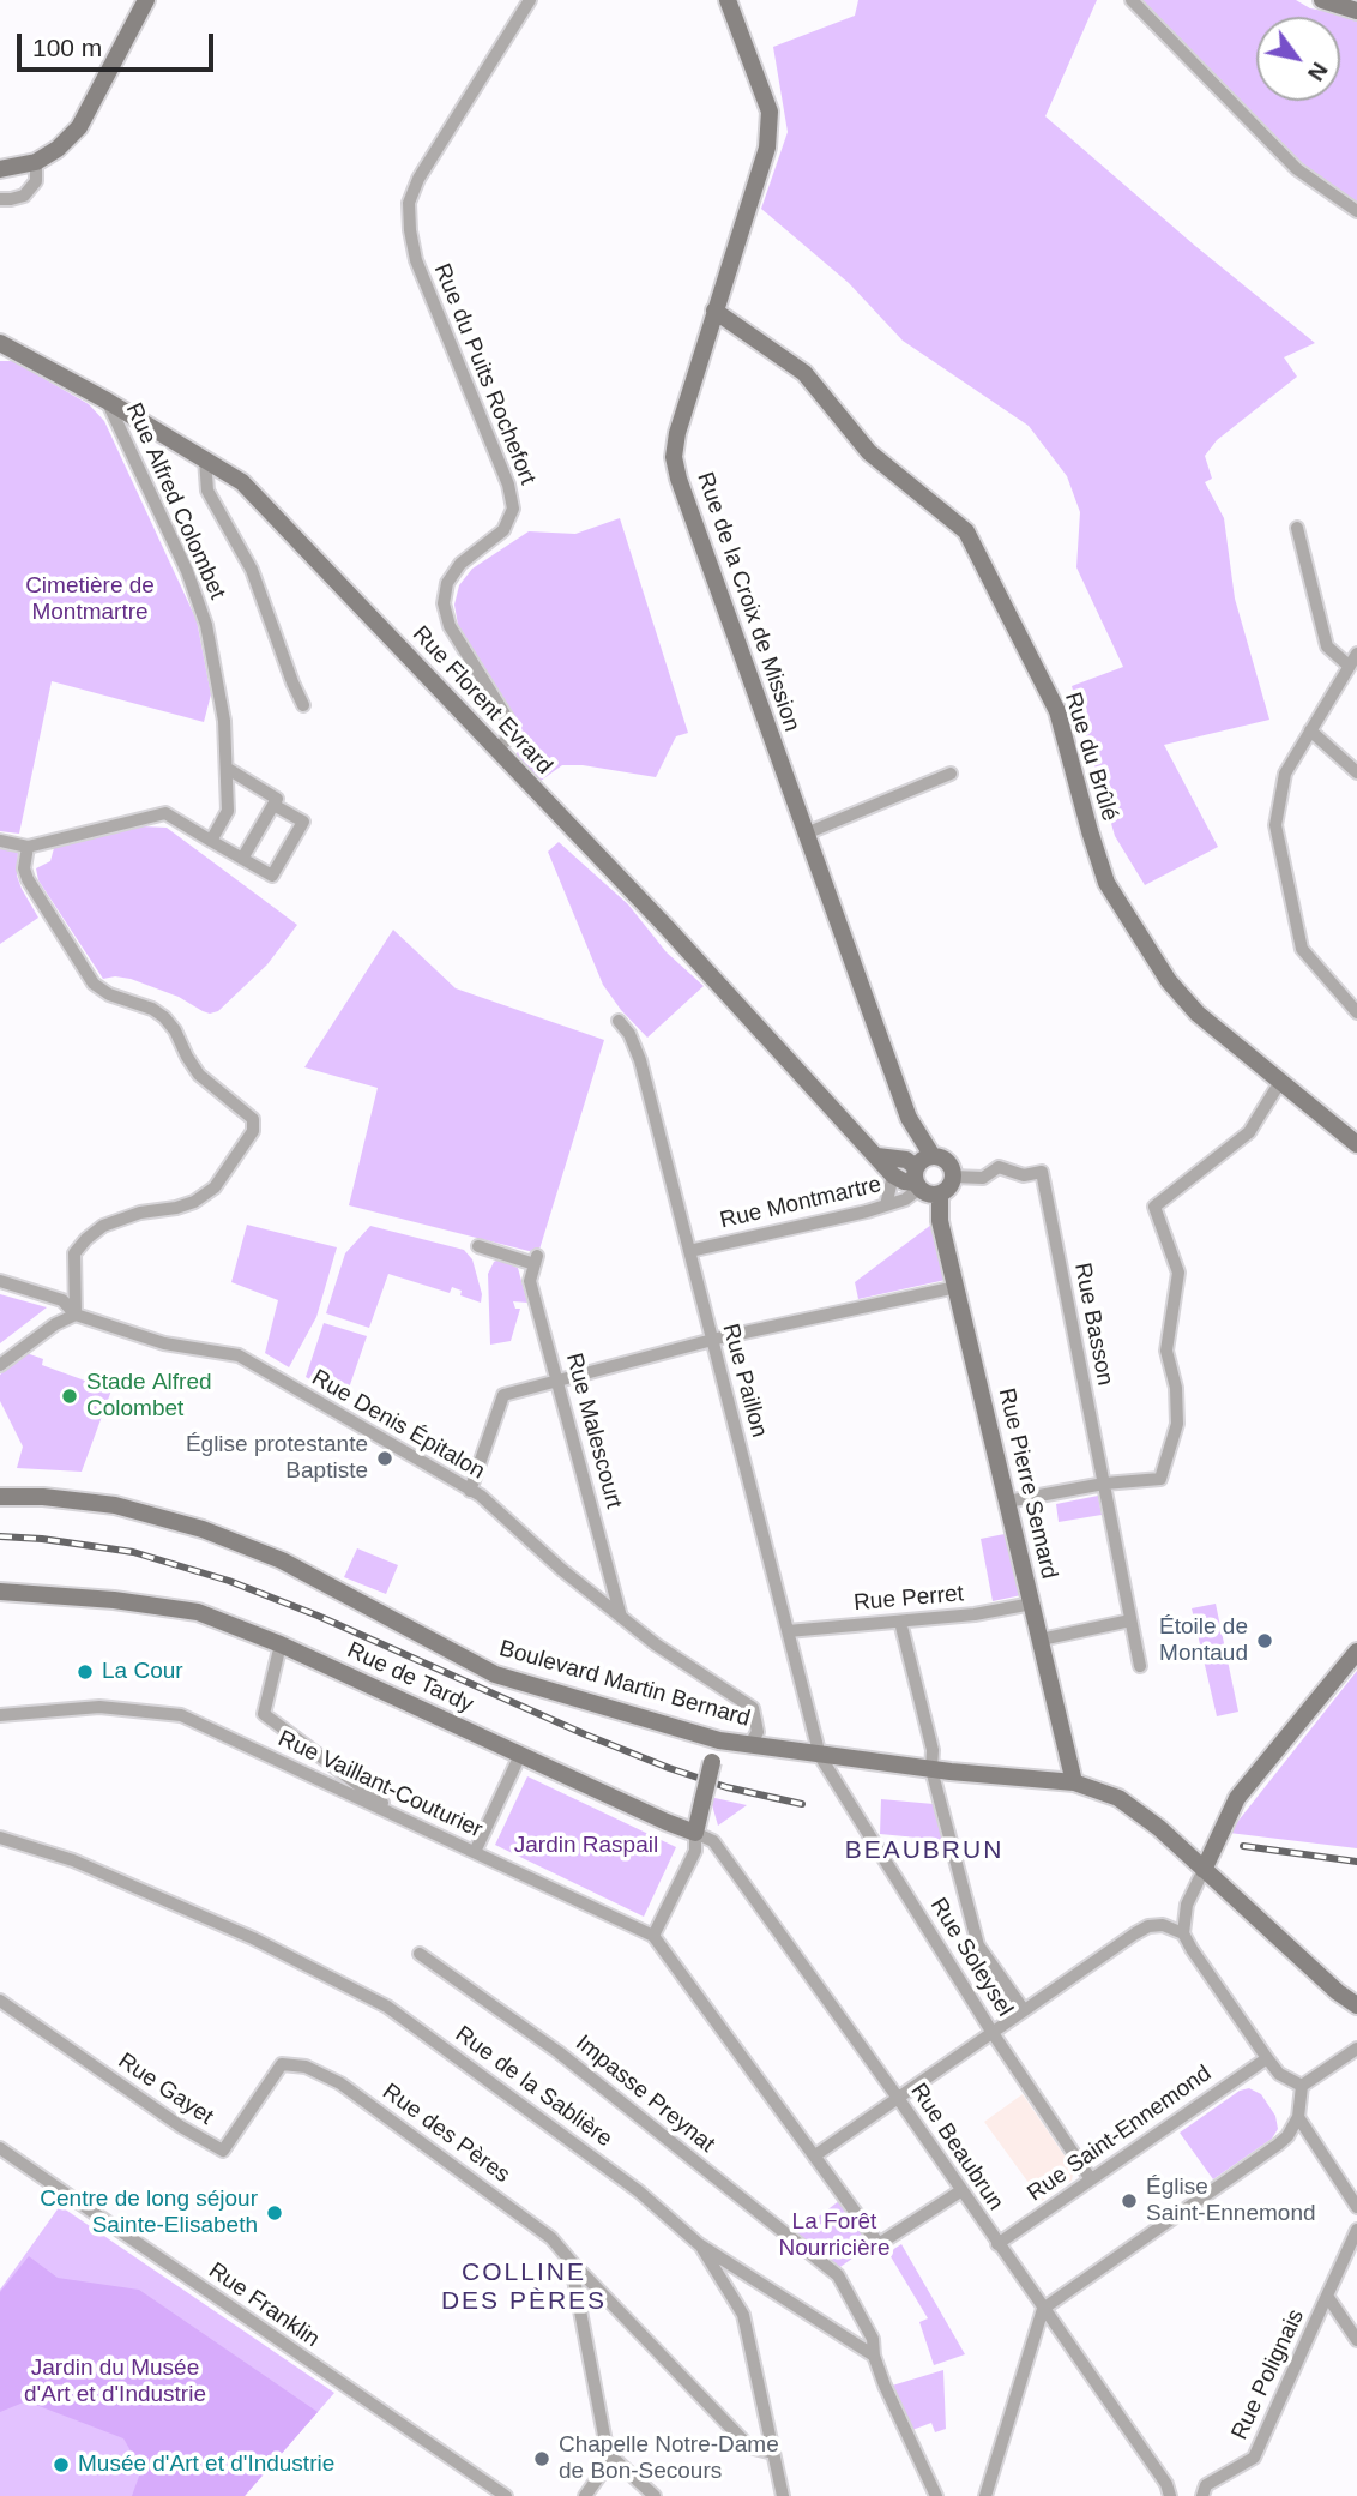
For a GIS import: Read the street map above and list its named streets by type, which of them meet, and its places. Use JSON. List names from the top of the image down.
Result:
{
  "streets": {
    "main road": [
      "Rue de la Croix de Mission",
      "Rue Florent Evrard",
      "Rue du Brûlé",
      "Rue Pierre Semard",
      "Rue de Tardy",
      "Boulevard Martin Bernard"
    ],
    "street": [
      "Rue du Puits Rochefort",
      "Rue Alfred Colombet",
      "Rue Montmartre",
      "Rue Basson",
      "Rue Paillon",
      "Rue Denis Épitalon",
      "Rue Malescourt",
      "Rue Perret",
      "Rue Vaillant-Couturier",
      "Rue Soleysel",
      "Rue de la Sablière",
      "Rue Gayet",
      "Impasse Preynat",
      "Rue des Pères",
      "Rue Saint-Ennemond",
      "Rue Beaubrun",
      "Rue Franklin",
      "Rue Polignais"
    ]
  },
  "crossings": [
    ["Rue du Puits Rochefort", "Rue Florent Evrard"],
    ["Rue Alfred Colombet", "Rue Florent Evrard"],
    ["Rue de la Croix de Mission", "Rue Florent Evrard"],
    ["Rue de la Croix de Mission", "Rue du Brûlé"],
    ["Rue de la Croix de Mission", "Rue Montmartre"],
    ["Rue Florent Evrard", "Rue Montmartre"],
    ["Rue Montmartre", "Rue Paillon"],
    ["Rue Paillon", "Rue Perret"],
    ["Rue Paillon", "Boulevard Martin Bernard"],
    ["Rue Paillon", "Rue Soleysel"],
    ["Rue Denis Épitalon", "Rue Malescourt"],
    ["Rue Denis Épitalon", "Boulevard Martin Bernard"],
    ["Rue Pierre Semard", "Rue Perret"],
    ["Rue Pierre Semard", "Boulevard Martin Bernard"],
    ["Rue de Tardy", "Rue Beaubrun"],
    ["Boulevard Martin Bernard", "Rue Soleysel"],
    ["Rue Vaillant-Couturier", "Rue Beaubrun"],
    ["Rue Soleysel", "Rue Saint-Ennemond"],
    ["Rue de la Sablière", "Impasse Preynat"],
    ["Rue Gayet", "Rue des Pères"],
    ["Rue Saint-Ennemond", "Rue Beaubrun"]
  ],
  "districts": ["BEAUBRUN", "COLLINE DES PÈRES"],
  "parks": [
    "Cimetière de Montmartre",
    "Jardin Raspail",
    "La Forêt Nourricière",
    "Jardin du Musée d'Art et d'Industrie"
  ],
  "places": [
    "Stade Alfred Colombet",
    "Église protestante Baptiste",
    "Étoile de Montaud",
    "La Cour",
    "Église Saint-Ennemond",
    "Centre de long séjour Sainte-Elisabeth",
    "Chapelle Notre-Dame de Bon-Secours",
    "Musée d'Art et d'Industrie"
  ],
  "scale_bar": "100 m",
  "north": "bottom right"
}
